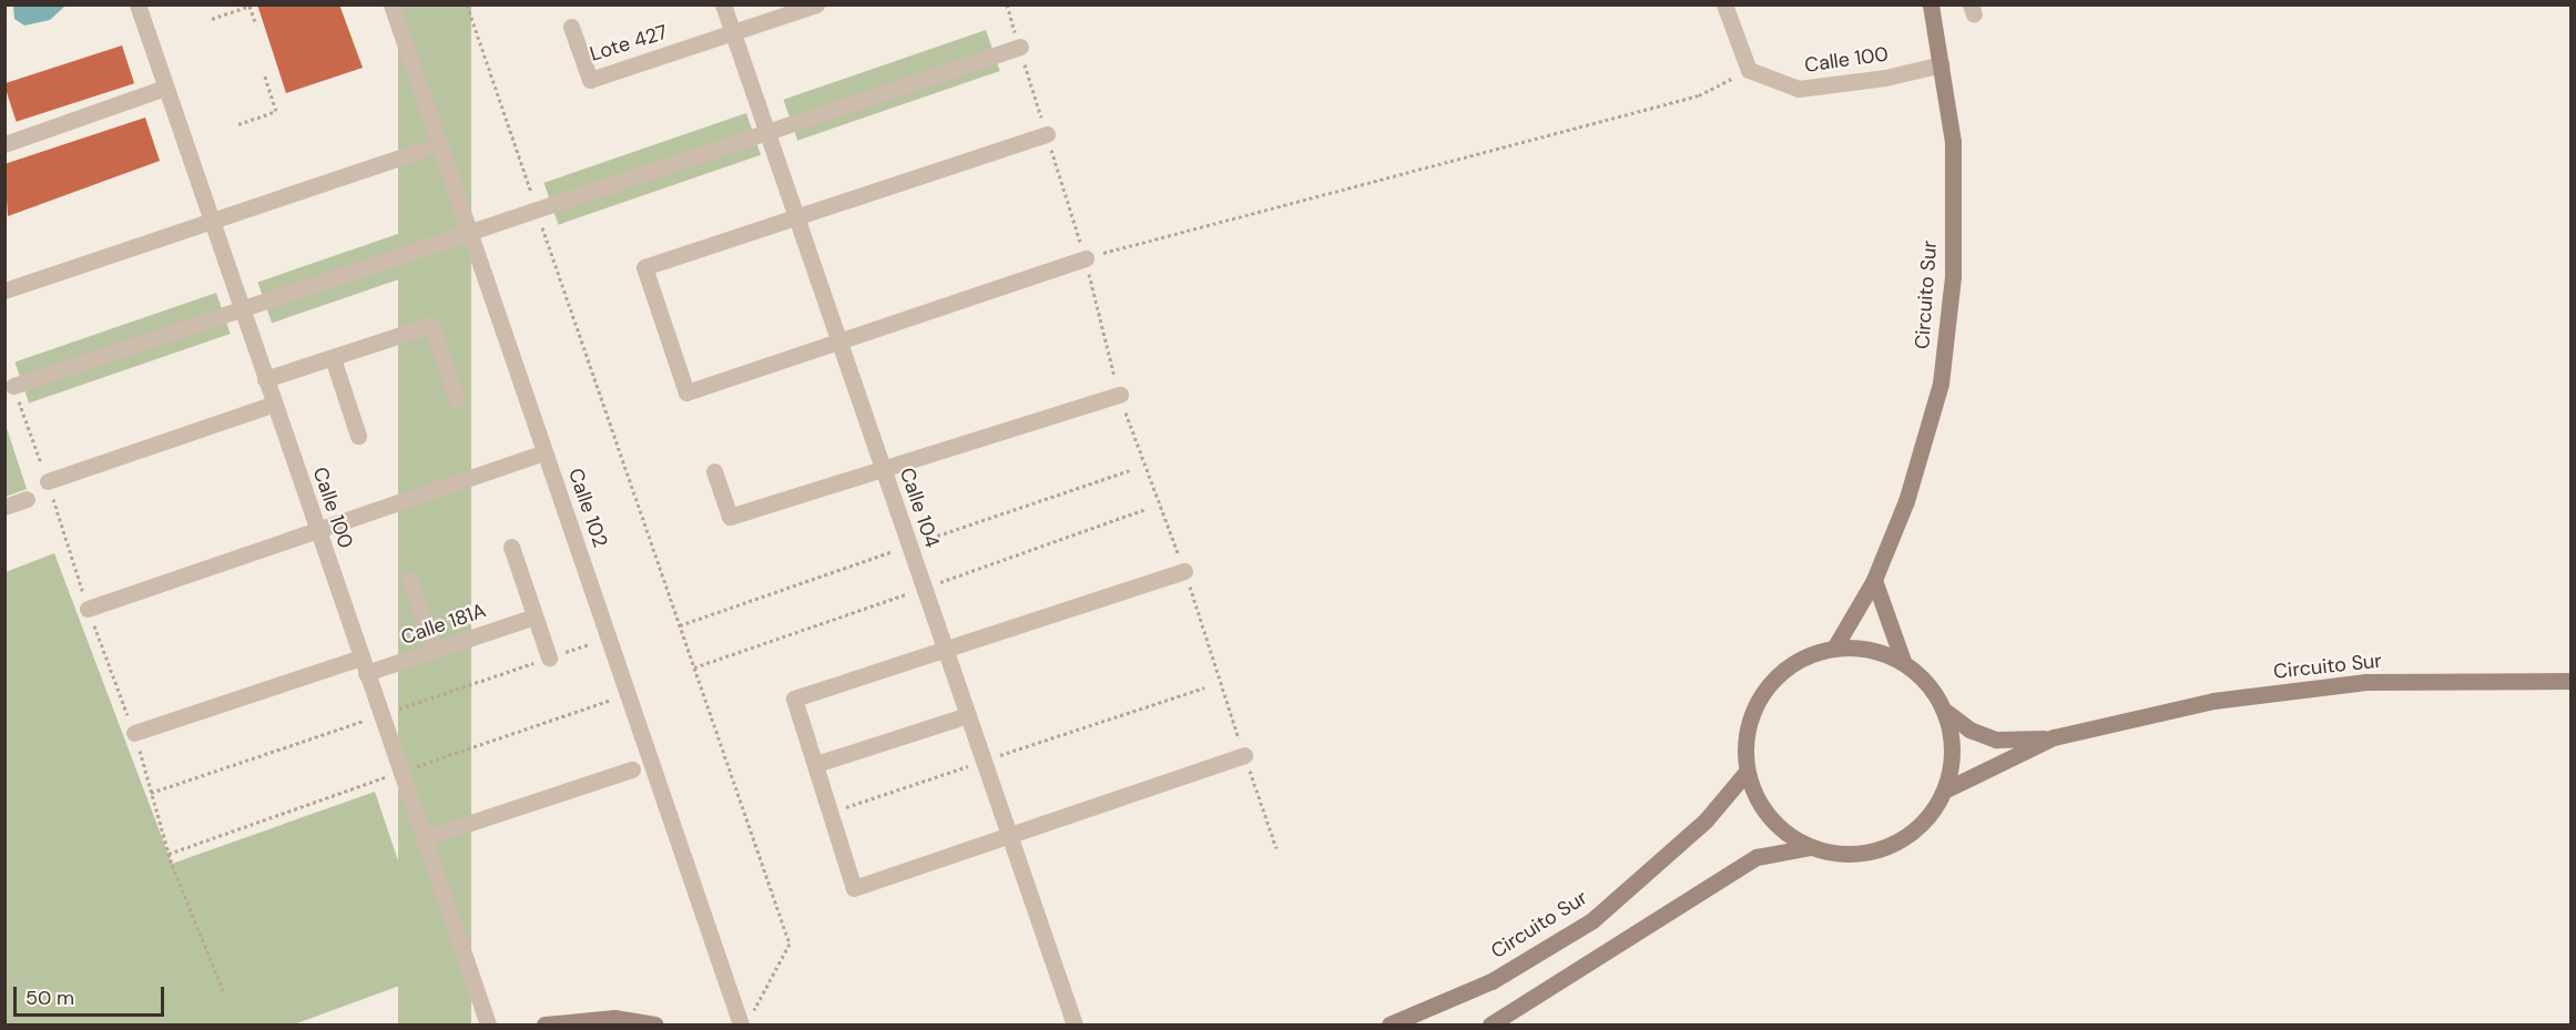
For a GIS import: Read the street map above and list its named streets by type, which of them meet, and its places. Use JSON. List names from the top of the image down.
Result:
{
  "streets": {
    "street": [
      "Lote 427",
      "Calle 100",
      "Circuito Sur",
      "Calle 102",
      "Calle 104",
      "Calle 181A"
    ]
  },
  "crossings": [
    ["Lote 427", "Calle 104"],
    ["Calle 100", "Circuito Sur"],
    ["Calle 100", "Calle 181A"]
  ],
  "scale_bar": "50 m"
}
